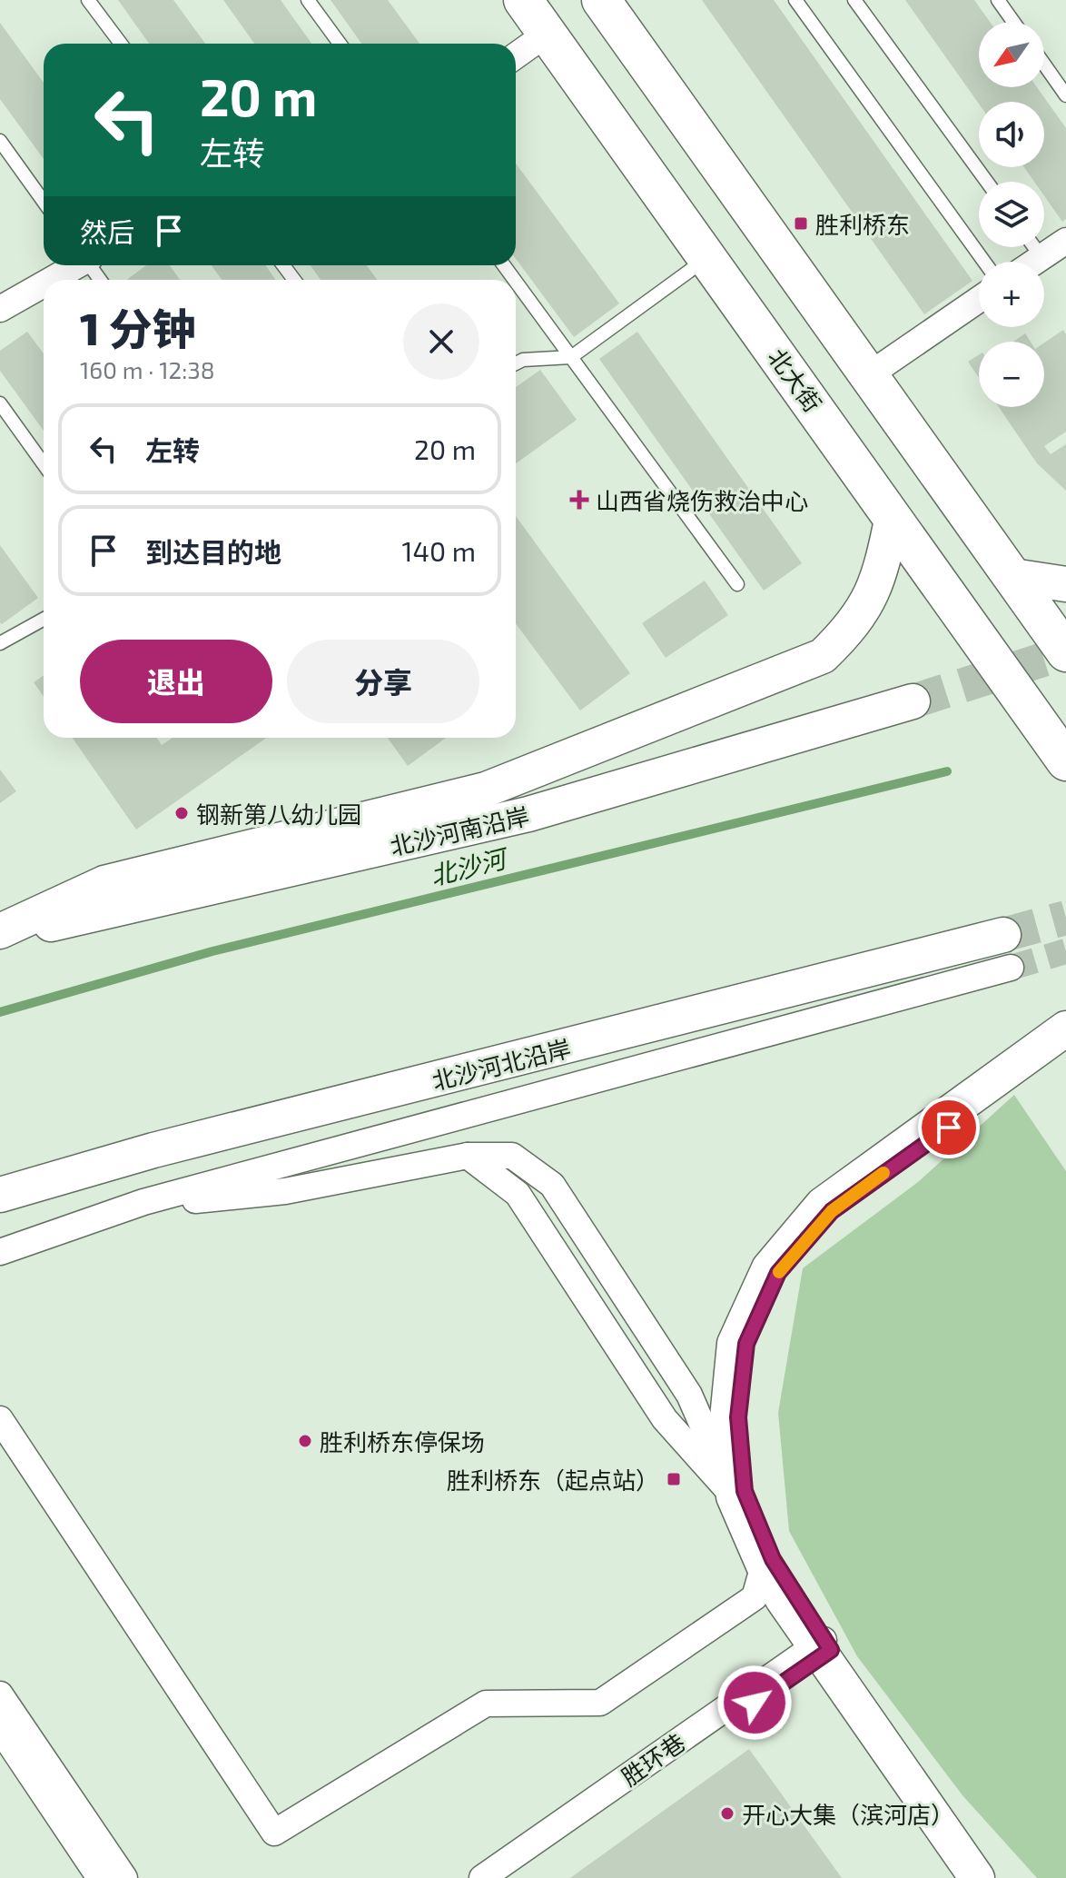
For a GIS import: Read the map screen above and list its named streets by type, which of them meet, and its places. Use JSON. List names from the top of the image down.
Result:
{
  "streets": {
    "main road": ["北大街"],
    "street": ["北沙河南沿岸", "北沙河北沿岸", "胜环巷"]
  },
  "water": ["北沙河"],
  "places": {
    "transit": ["胜利桥东", "胜利桥东（起点站）"],
    "health": ["山西省烧伤救治中心"],
    "other": ["钢新第八幼儿园", "胜利桥东停保场", "开心大集（滨河店）"]
  },
  "north": "bottom left",
  "page": {
    "map_buttons": ["+", "−"],
    "turn": ["20 m", "左转"],
    "then": "然后",
    "heading": ["1 分钟", "160 m · 12:38"],
    "list": [
      {
        "name": "左转",
        "value": "20 m"
      },
      {
        "name": "到达目的地",
        "value": "140 m"
      }
    ],
    "buttons": ["退出", "分享"]
  }
}
